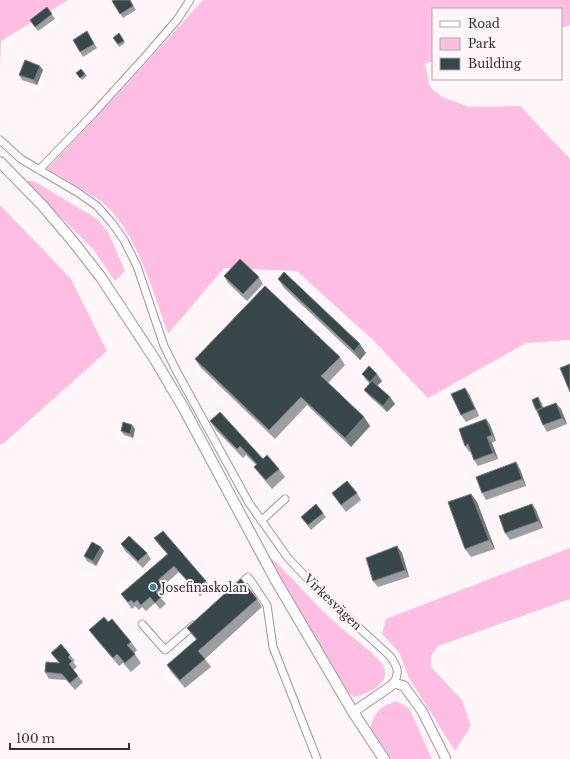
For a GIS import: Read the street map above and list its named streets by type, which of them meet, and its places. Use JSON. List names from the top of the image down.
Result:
{
  "streets": {
    "street": ["Virkesvägen"]
  },
  "places": ["Josefinaskolan"],
  "legend": ["Road", "Park", "Building"],
  "scale_bar": "100 m"
}
